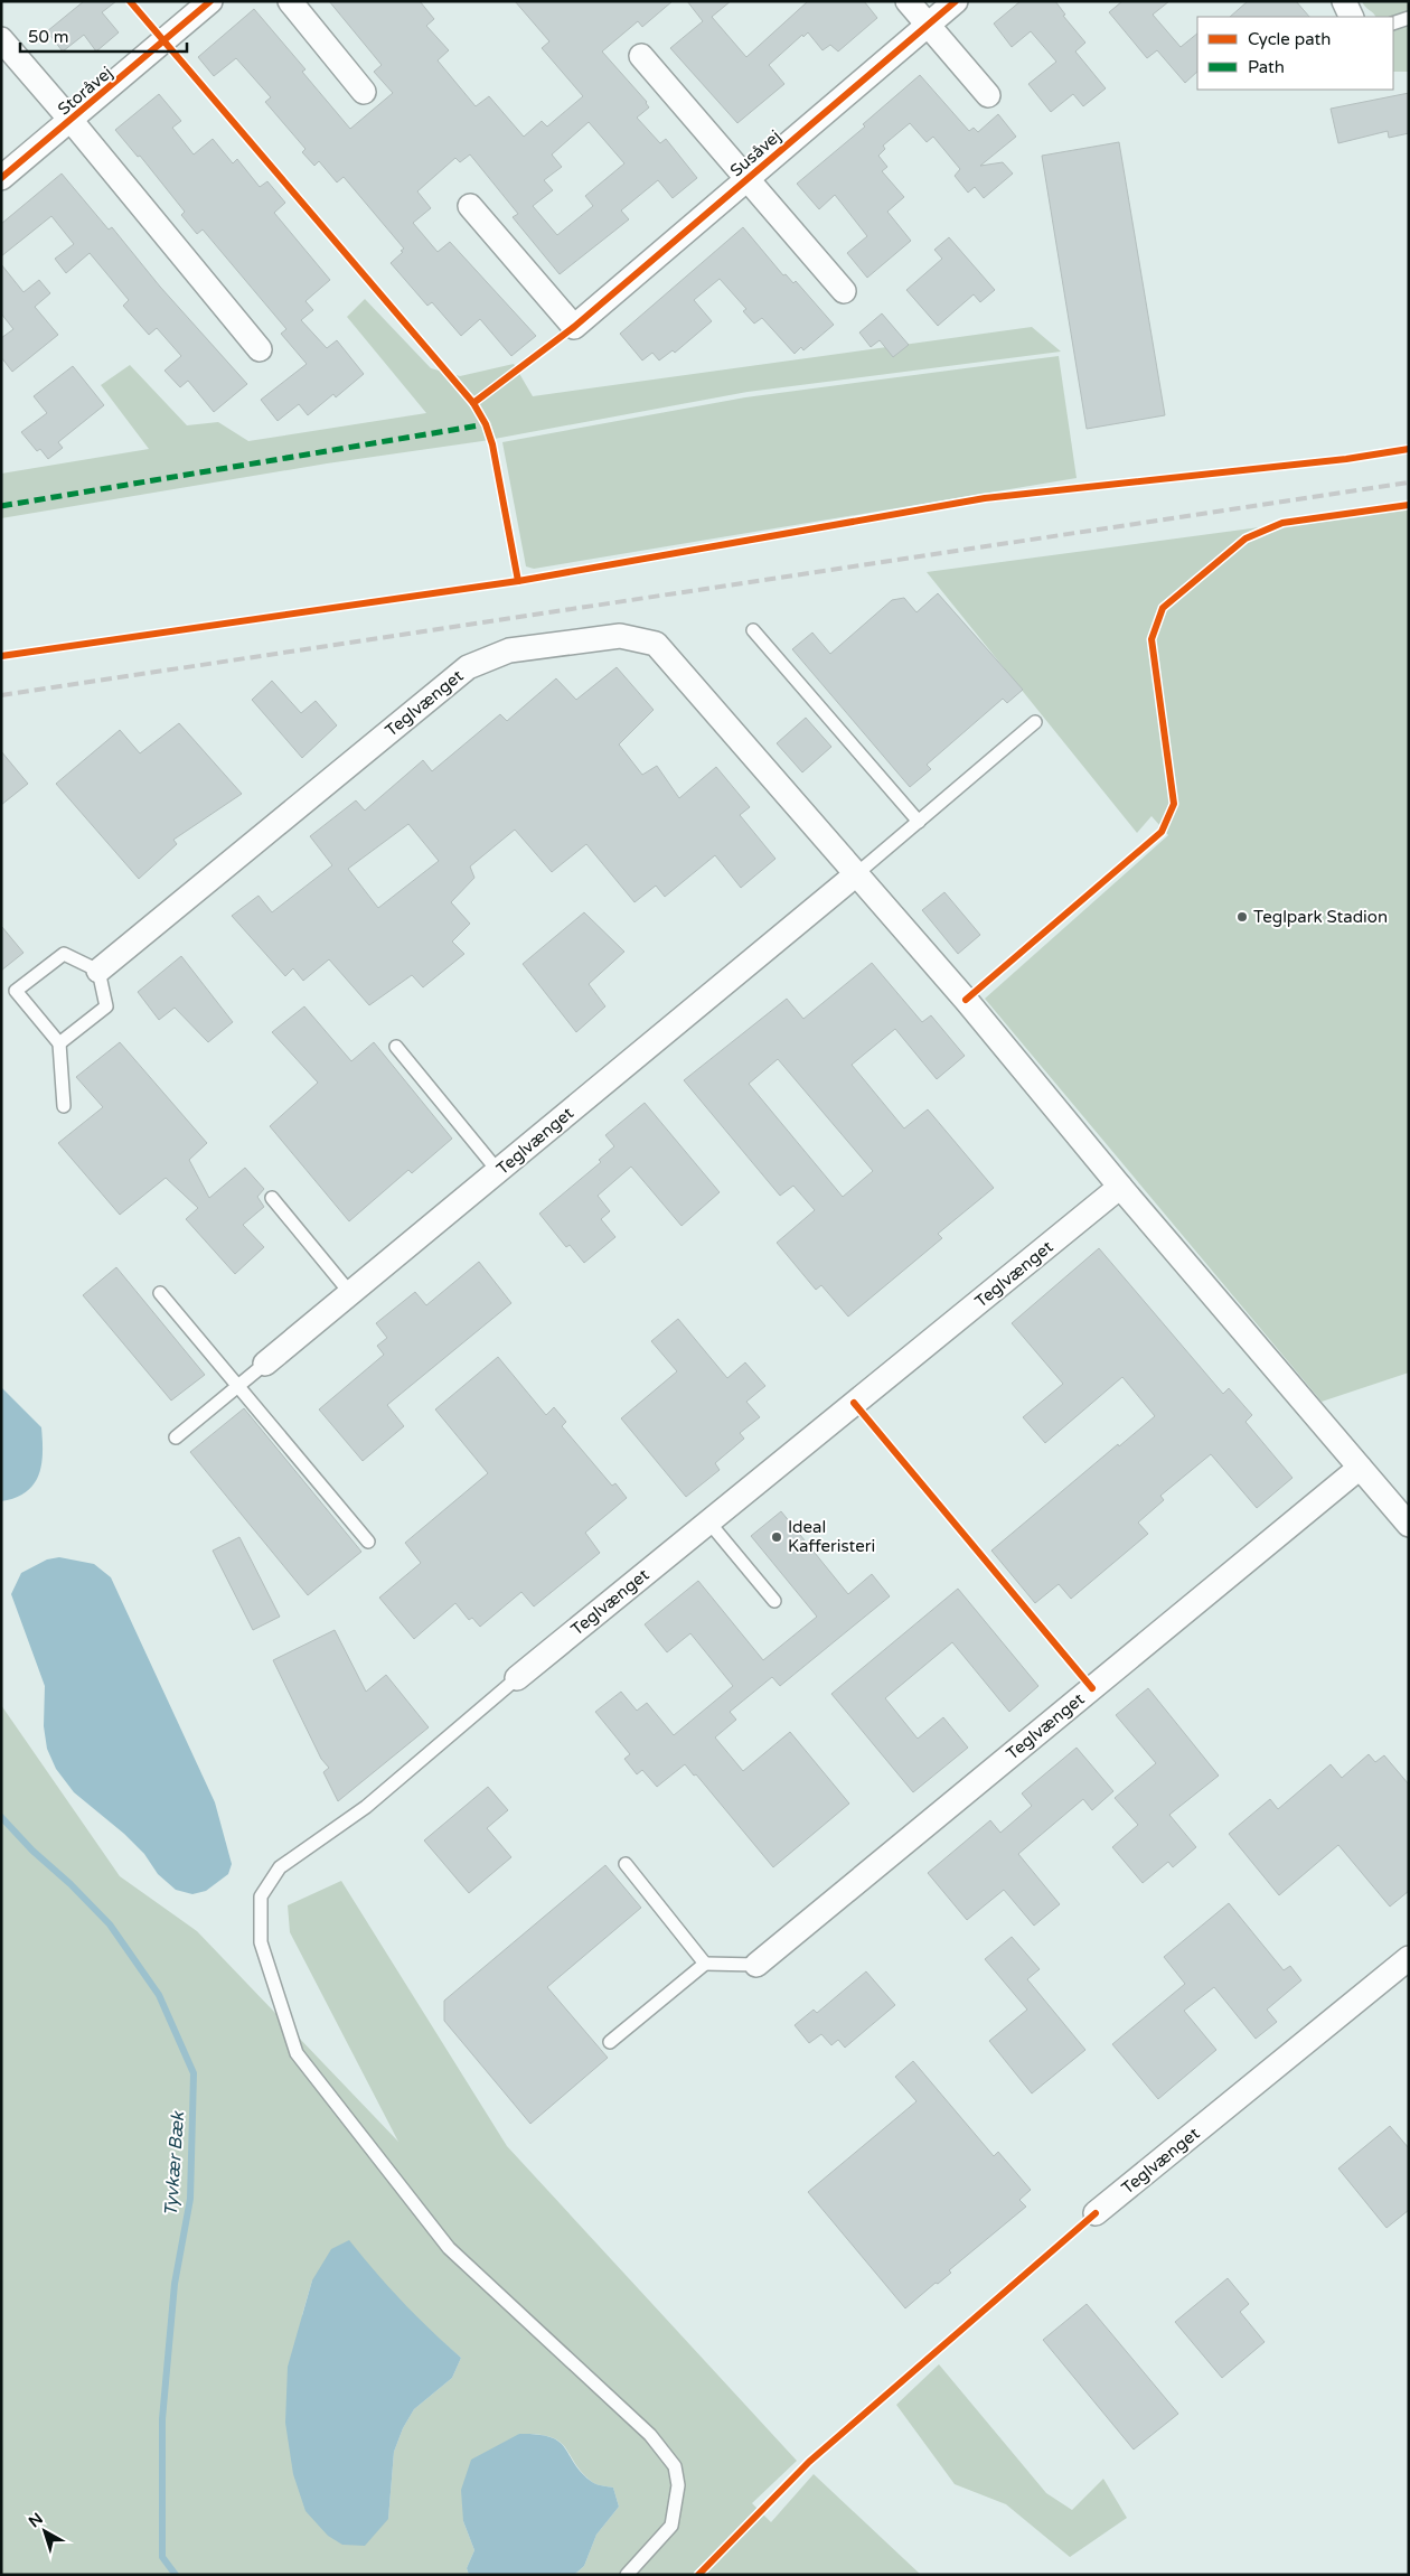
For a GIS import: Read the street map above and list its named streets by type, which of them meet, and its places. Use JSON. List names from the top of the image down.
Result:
{
  "streets": {
    "street": ["Storåvej", "Susåvej", "Teglvænget"]
  },
  "water": ["Tyvkær Bæk"],
  "places": ["Teglpark Stadion", "Ideal Kafferisteri"],
  "legend": ["Cycle path", "Path"],
  "scale_bar": "50 m",
  "north": "top left"
}
